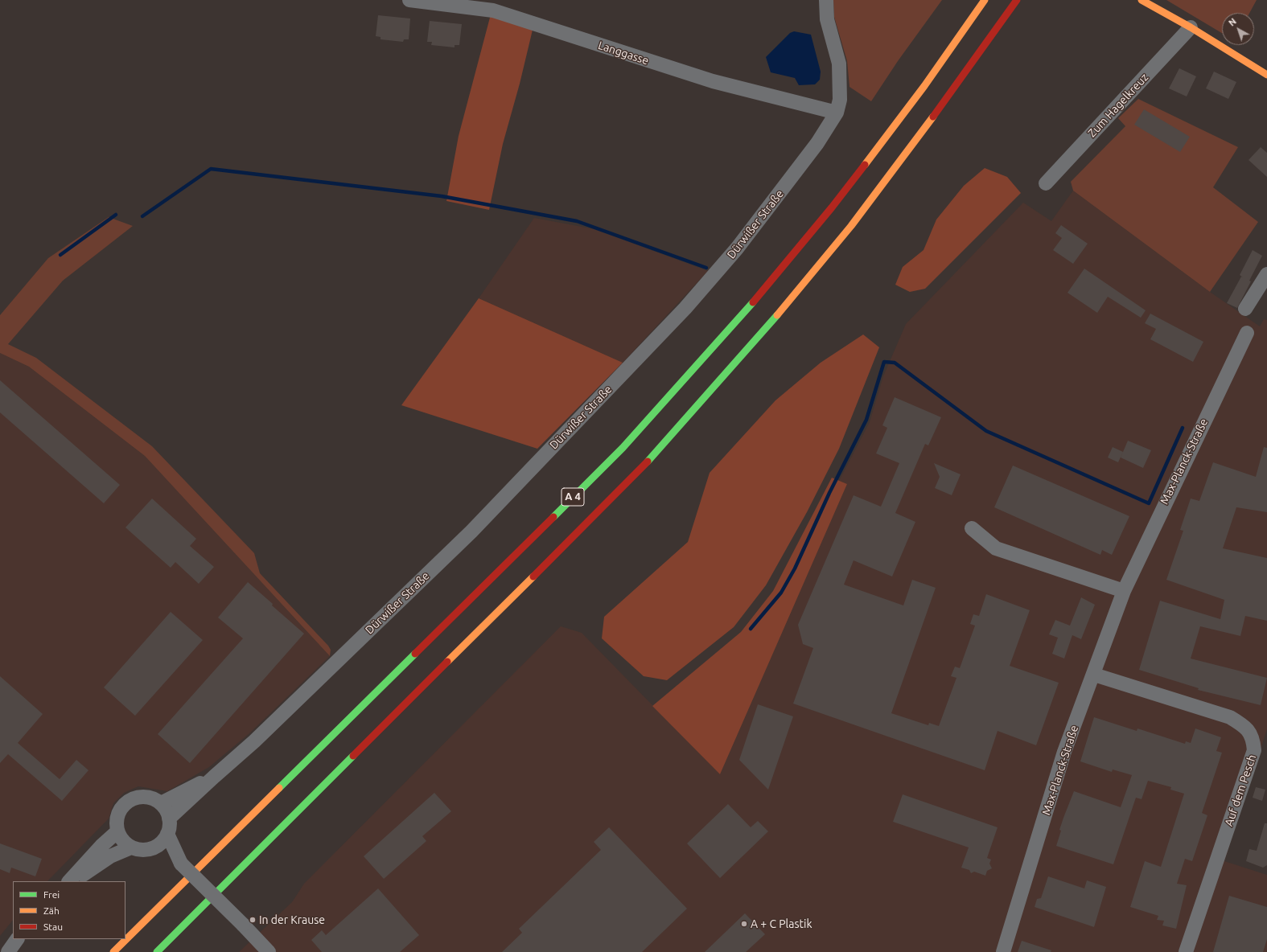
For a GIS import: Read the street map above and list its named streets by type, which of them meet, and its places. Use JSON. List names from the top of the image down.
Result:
{
  "streets": {
    "main road": ["A 4"],
    "street": [
      "Langgasse",
      "Zum Hagelkreuz",
      "Dürwißer Straße",
      "Max-Planck-Straße",
      "Auf dem Pesch"
    ]
  },
  "crossings": [
    ["Langgasse", "Dürwißer Straße"],
    ["Max-Planck-Straße", "Auf dem Pesch"]
  ],
  "places": ["In der Krause", "A + C Plastik"],
  "legend": ["Frei", "Zäh", "Stau"],
  "north": "top left"
}
